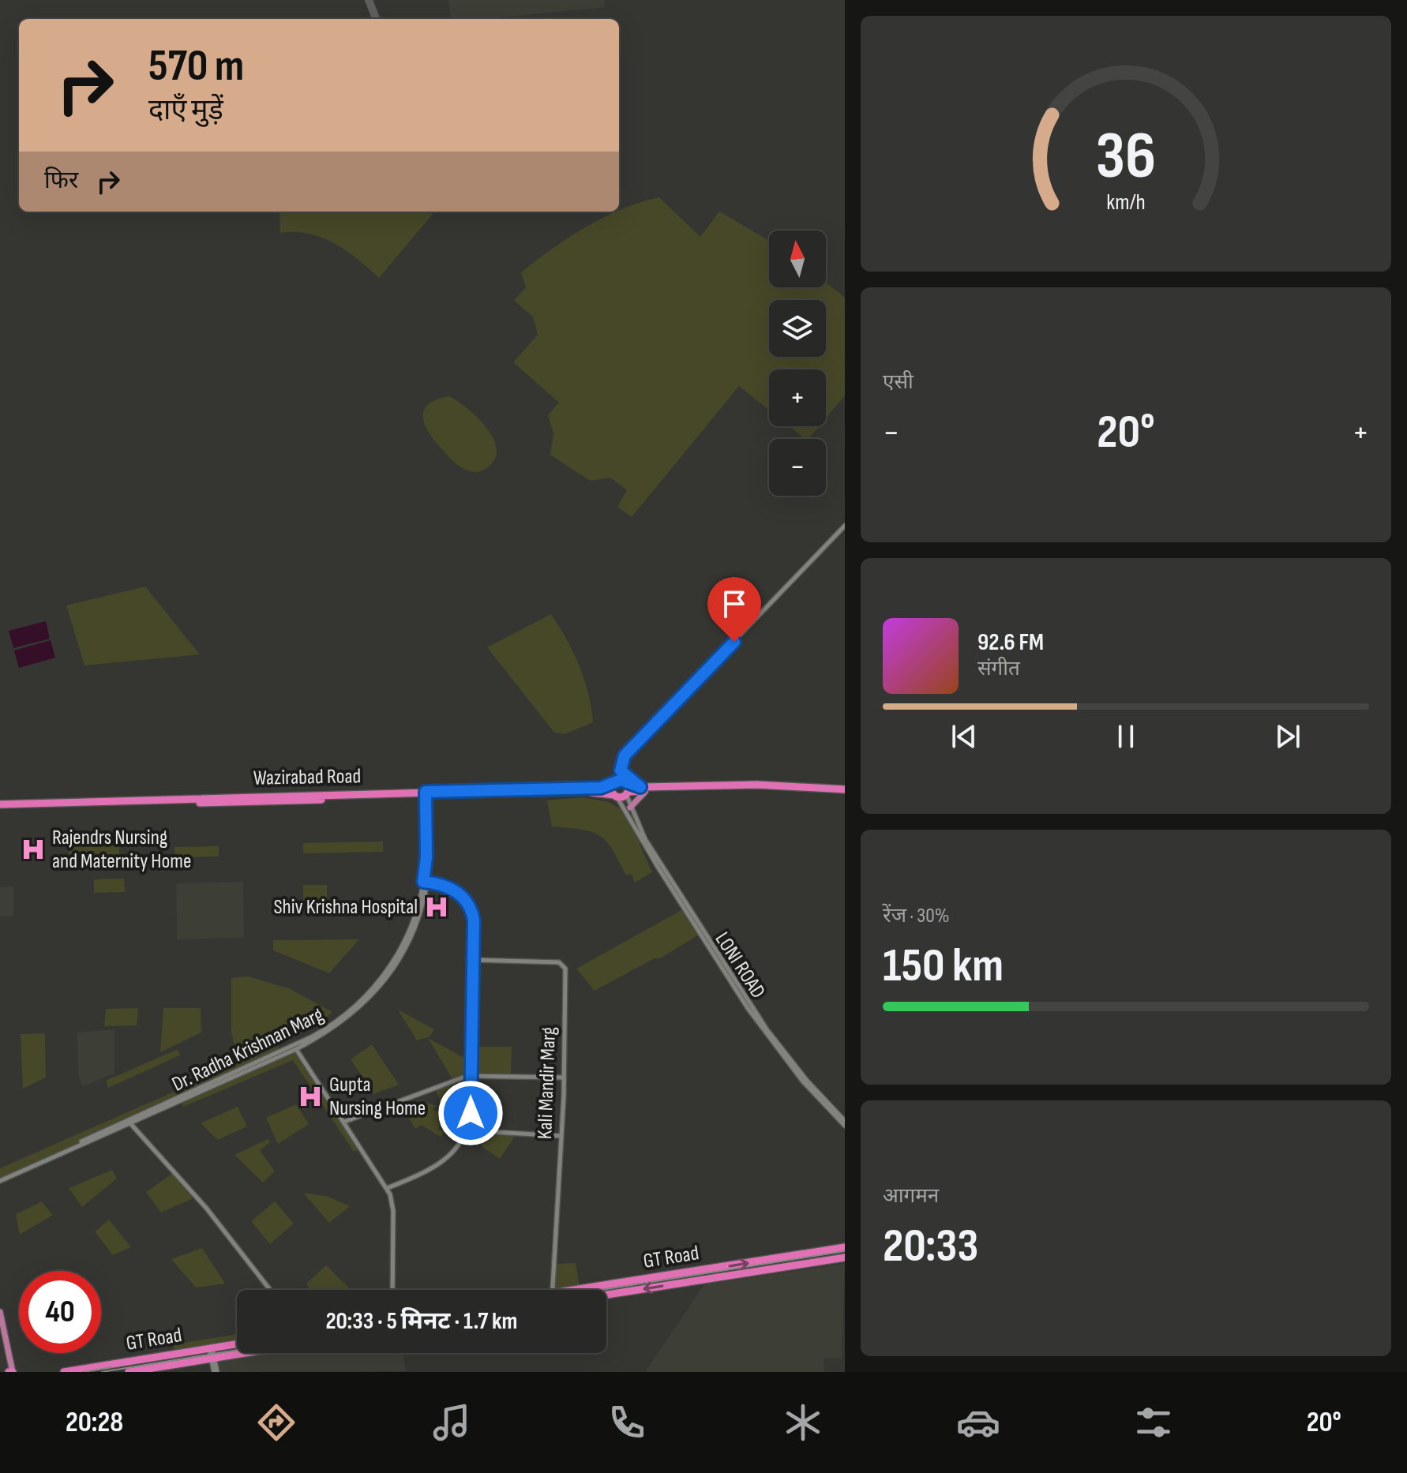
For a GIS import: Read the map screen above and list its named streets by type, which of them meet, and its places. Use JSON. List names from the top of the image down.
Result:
{
  "streets": {
    "highway": ["Wazirabad Road", "GT Road"],
    "street": ["LONI ROAD", "Dr. Radha Krishnan Marg", "Kali Mandir Marg"]
  },
  "crossings": [
    ["Wazirabad Road", "Dr. Radha Krishnan Marg"]
  ],
  "places": {
    "hospital": ["Rajendrs Nursing and Maternity Home", "Shiv Krishna Hospital", "Gupta Nursing Home"]
  },
  "north": "top",
  "page": {
    "turn": ["570 m", "दाएँ मुड़ें"],
    "then": "फिर",
    "map_buttons": ["+", "−"],
    "tile": [
      "एसी",
      ["रेंज · 30%", "150 km"],
      ["आगमन", "20:33"]
    ],
    "heat": ["−", "20°", "+"],
    "song": ["92.6 FM", "संगीत"],
    "limit": "40",
    "trip": "20:33 · 5 मिनट · 1.7 km",
    "tabs": ["20:28", "20°"],
    "gauge": ["36", "km/h"]
  }
}
